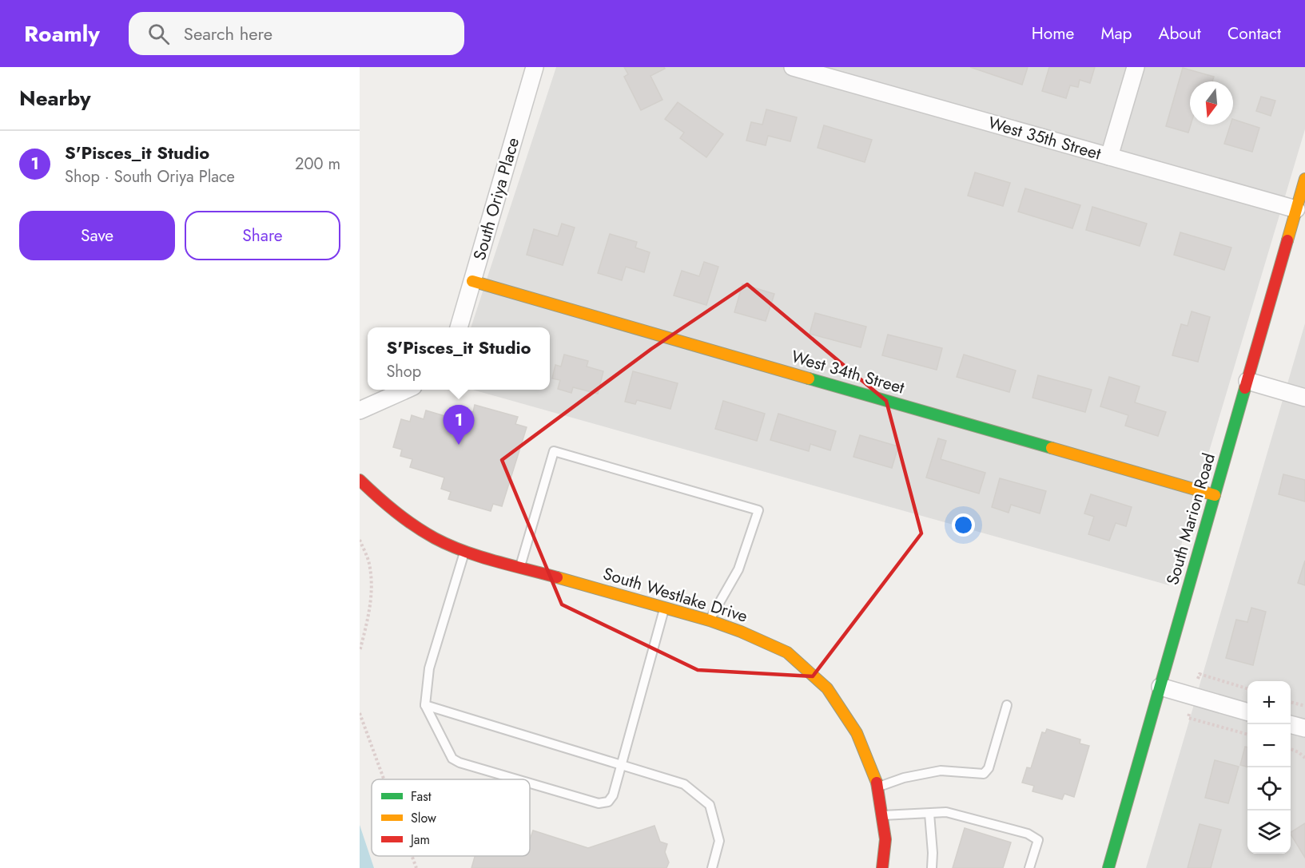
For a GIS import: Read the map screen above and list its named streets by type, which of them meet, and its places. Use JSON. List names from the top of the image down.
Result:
{
  "streets": {
    "street": [
      "West 35th Street",
      "South Oriya Place",
      "West 34th Street",
      "South Marion Road",
      "South Westlake Drive"
    ]
  },
  "crossings": [
    ["West 35th Street", "South Marion Road"],
    ["South Oriya Place", "West 34th Street"],
    ["West 34th Street", "South Marion Road"]
  ],
  "legend": ["Fast", "Slow", "Jam"],
  "north": "bottom",
  "page": {
    "header": "Roamly",
    "search": "Search here",
    "nav": [
      "Home",
      "Map",
      "About",
      "Contact"
    ],
    "heading": "Nearby",
    "list": [
      {
        "mark": "1",
        "name": "S'Pisces_it Studio",
        "note": "Shop · South Oriya Place",
        "value": "200 m"
      }
    ],
    "buttons": ["Save", "Share"],
    "popup": ["S'Pisces_it Studio", "Shop"],
    "pins": "1",
    "map_buttons": ["+", "−"]
  }
}
